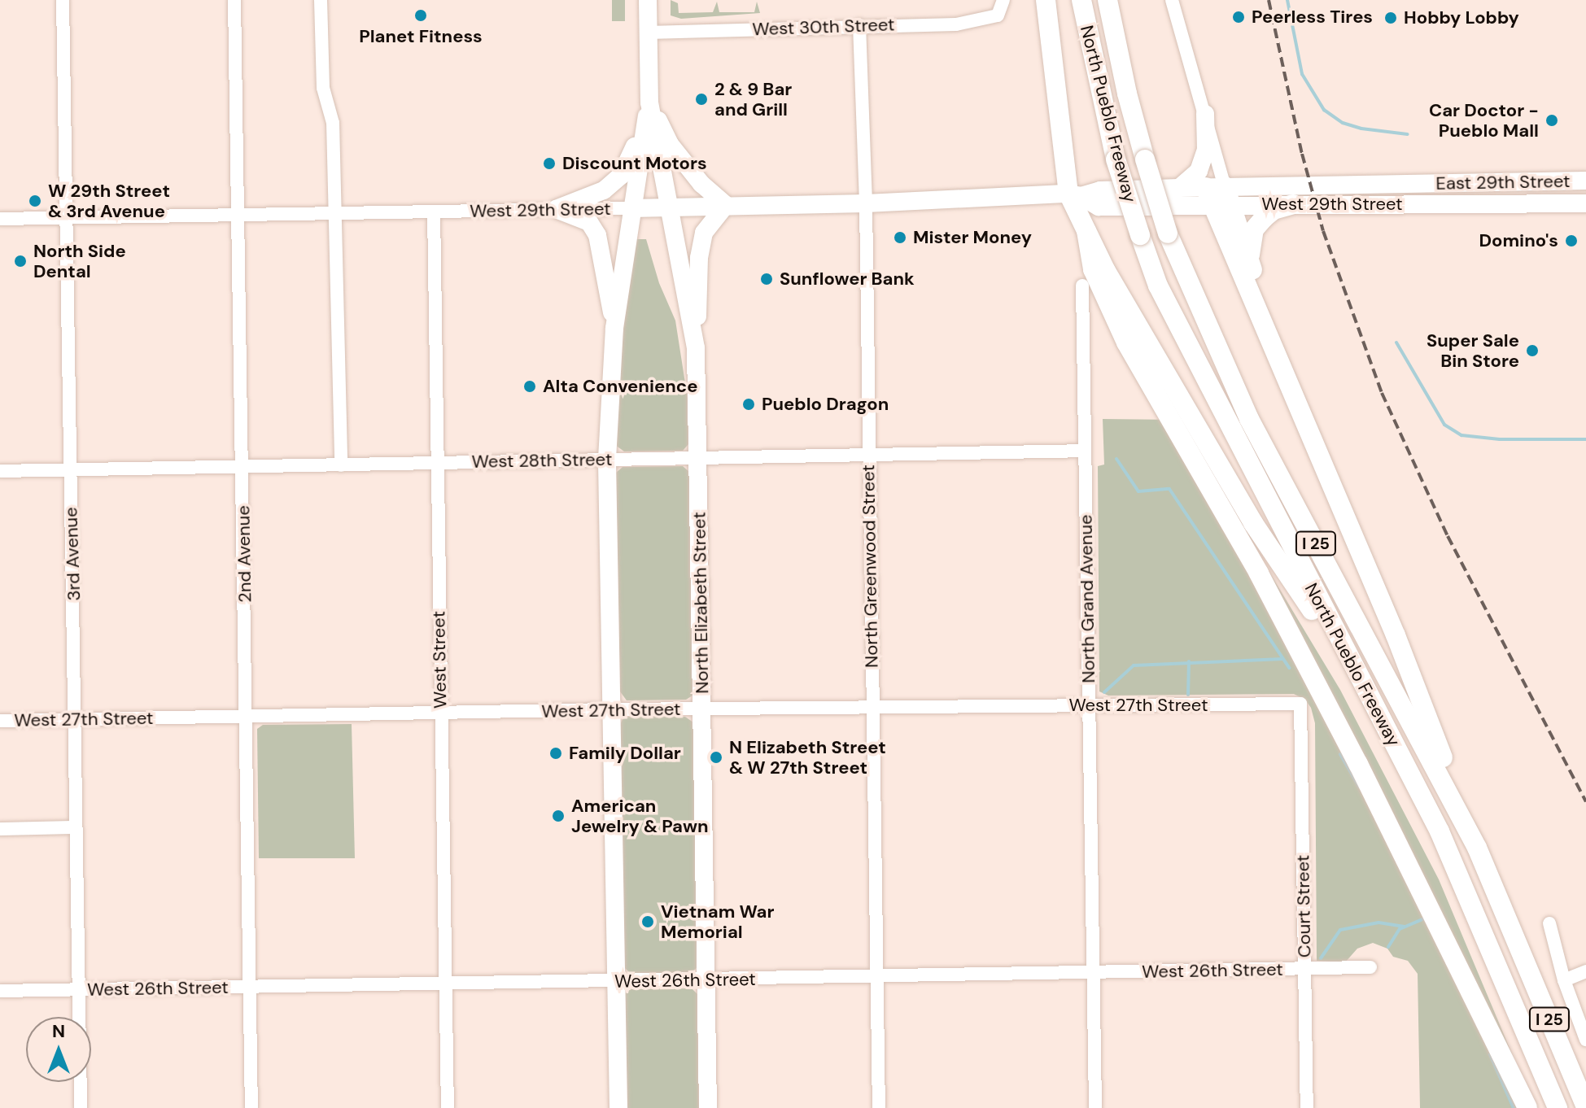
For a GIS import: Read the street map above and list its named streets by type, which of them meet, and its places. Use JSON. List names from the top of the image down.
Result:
{
  "streets": {
    "highway": ["North Pueblo Freeway", "I 25"],
    "main road": ["East 29th Street", "West 29th Street", "North Elizabeth Street"],
    "street": [
      "West 30th Street",
      "West 28th Street",
      "3rd Avenue",
      "2nd Avenue",
      "North Greenwood Street",
      "North Grand Avenue",
      "West Street",
      "West 27th Street",
      "Court Street",
      "West 26th Street"
    ]
  },
  "crossings": [
    ["West 30th Street", "North Greenwood Street"],
    ["West 30th Street", "North Elizabeth Street"],
    ["East 29th Street", "West 29th Street"],
    ["West 29th Street", "3rd Avenue"],
    ["West 29th Street", "2nd Avenue"],
    ["West 29th Street", "North Greenwood Street"],
    ["West 29th Street", "North Elizabeth Street"],
    ["West 29th Street", "West Street"],
    ["West 28th Street", "3rd Avenue"],
    ["West 28th Street", "2nd Avenue"],
    ["West 28th Street", "North Greenwood Street"],
    ["West 28th Street", "North Grand Avenue"],
    ["West 28th Street", "North Elizabeth Street"],
    ["West 28th Street", "West Street"],
    ["3rd Avenue", "West 27th Street"],
    ["3rd Avenue", "West 26th Street"],
    ["2nd Avenue", "West 27th Street"],
    ["2nd Avenue", "West 26th Street"],
    ["North Greenwood Street", "West 27th Street"],
    ["North Greenwood Street", "West 26th Street"],
    ["North Grand Avenue", "West 27th Street"],
    ["North Grand Avenue", "West 26th Street"],
    ["North Elizabeth Street", "West 27th Street"],
    ["North Elizabeth Street", "West 26th Street"],
    ["West Street", "West 27th Street"],
    ["West Street", "West 26th Street"],
    ["West 27th Street", "Court Street"],
    ["Court Street", "West 26th Street"]
  ],
  "places": [
    "Planet Fitness",
    "Peerless Tires",
    "Hobby Lobby",
    "2 & 9 Bar and Grill",
    "Car Doctor - Pueblo Mall",
    "Discount Motors",
    "W 29th Street & 3rd Avenue",
    "Mister Money",
    "Domino's",
    "North Side Dental",
    "Sunflower Bank",
    "Super Sale Bin Store",
    "Alta Convenience",
    "Pueblo Dragon",
    "Family Dollar",
    "N Elizabeth Street & W 27th Street",
    "American Jewelry & Pawn",
    "Vietnam War Memorial"
  ],
  "north": "top"
}
